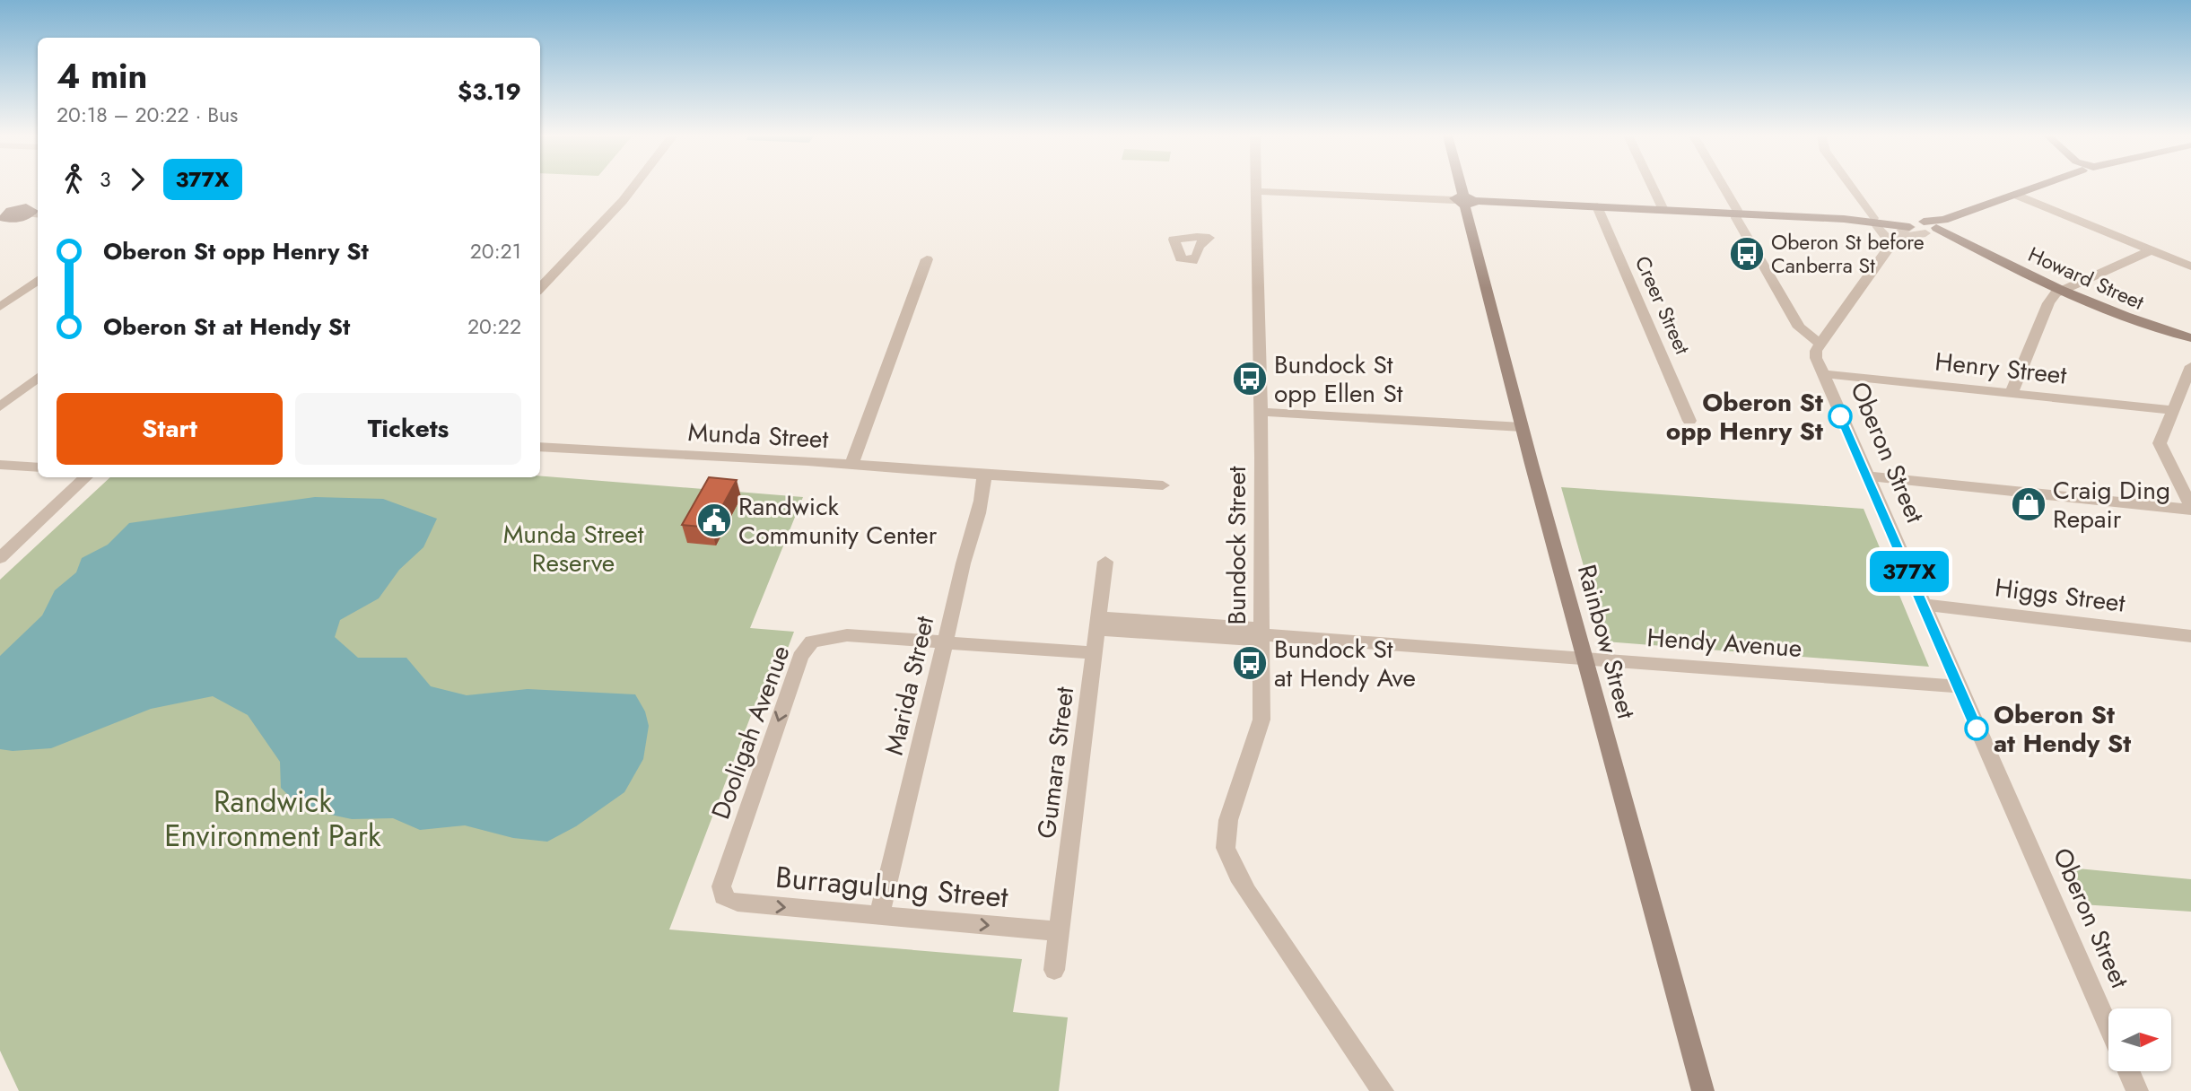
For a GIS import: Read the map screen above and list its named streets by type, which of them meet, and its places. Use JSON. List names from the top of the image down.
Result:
{
  "streets": {
    "street": [
      "Howard Street",
      "Creer Street",
      "Henry Street",
      "Munda Street",
      "Oberon Street",
      "Bundock Street",
      "Higgs Street",
      "Rainbow Street",
      "Hendy Avenue",
      "Marida Street",
      "Dooligah Avenue",
      "Gumara Street",
      "Burragulung Street"
    ]
  },
  "crossings": [
    ["Henry Street", "Oberon Street"],
    ["Munda Street", "Marida Street"],
    ["Oberon Street", "Higgs Street"],
    ["Oberon Street", "Hendy Avenue"],
    ["Bundock Street", "Hendy Avenue"],
    ["Rainbow Street", "Hendy Avenue"],
    ["Hendy Avenue", "Gumara Street"],
    ["Marida Street", "Dooligah Avenue"],
    ["Marida Street", "Burragulung Street"],
    ["Dooligah Avenue", "Gumara Street"],
    ["Dooligah Avenue", "Burragulung Street"],
    ["Gumara Street", "Burragulung Street"]
  ],
  "one_way": ["Dooligah Avenue", "Burragulung Street"],
  "parks": ["Munda Street Reserve", "Randwick Environment Park"],
  "places": {
    "bus stop": ["Oberon St before Canberra St", "Bundock St opp Ellen St", "Bundock St at Hendy Ave"],
    "other": ["Oberon St opp Henry St", "Oberon St at Hendy St"],
    "shop": ["Craig Ding Repair"],
    "public building": ["Randwick Community Center"]
  },
  "lines": ["bus line 377X"],
  "north": "right",
  "page": {
    "on_map": "377X",
    "heading": ["4 min", "20:18 – 20:22 · Bus", "$3.19"],
    "legs": ["3", "377X"],
    "list": [
      {
        "name": "Oberon St opp Henry St",
        "value": "20:21"
      },
      {
        "name": "Oberon St at Hendy St",
        "value": "20:22"
      }
    ],
    "buttons": ["Start", "Tickets"]
  }
}
